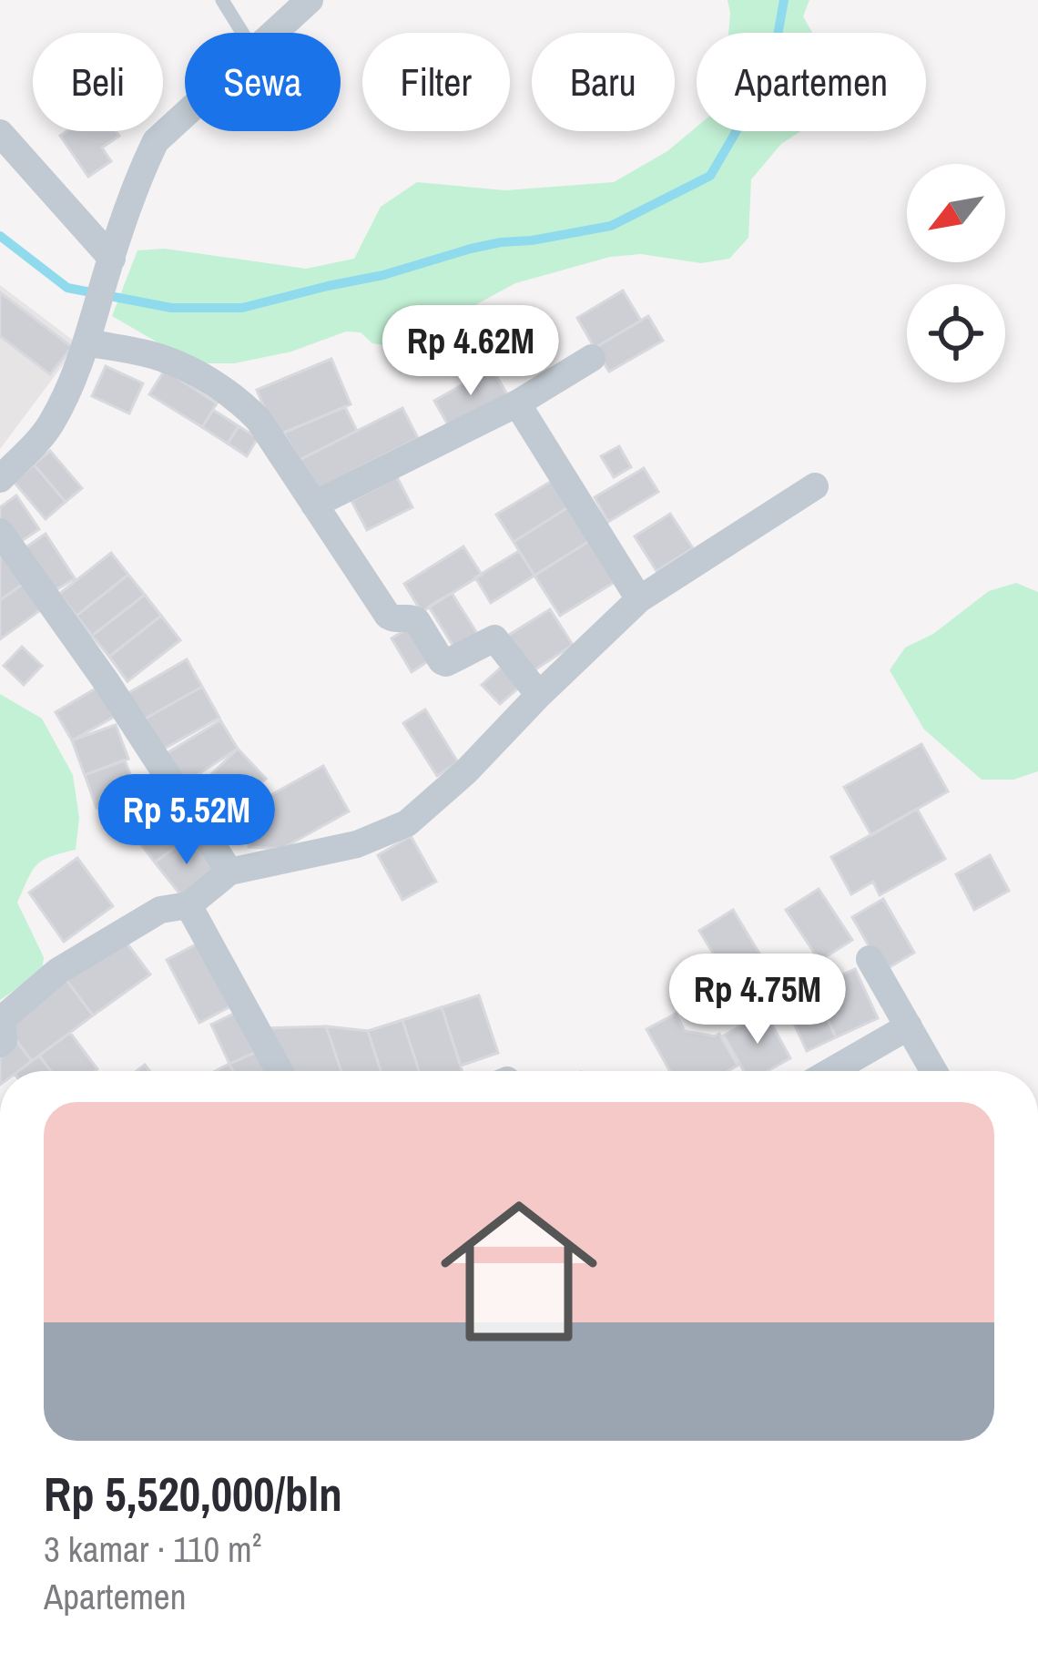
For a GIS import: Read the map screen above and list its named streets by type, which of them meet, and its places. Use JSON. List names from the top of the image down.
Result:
{
  "north": "bottom left",
  "page": {
    "chip": [
      "Beli",
      "Sewa",
      "Filter",
      "Baru",
      "Apartemen"
    ],
    "price": ["Rp 4.62M", "Rp 5.52M", "Rp 4.75M"],
    "list": [
      {
        "name": "Rp 5,520,000/bln",
        "note": "3 kamar · 110 m² · Apartemen"
      }
    ]
  }
}
